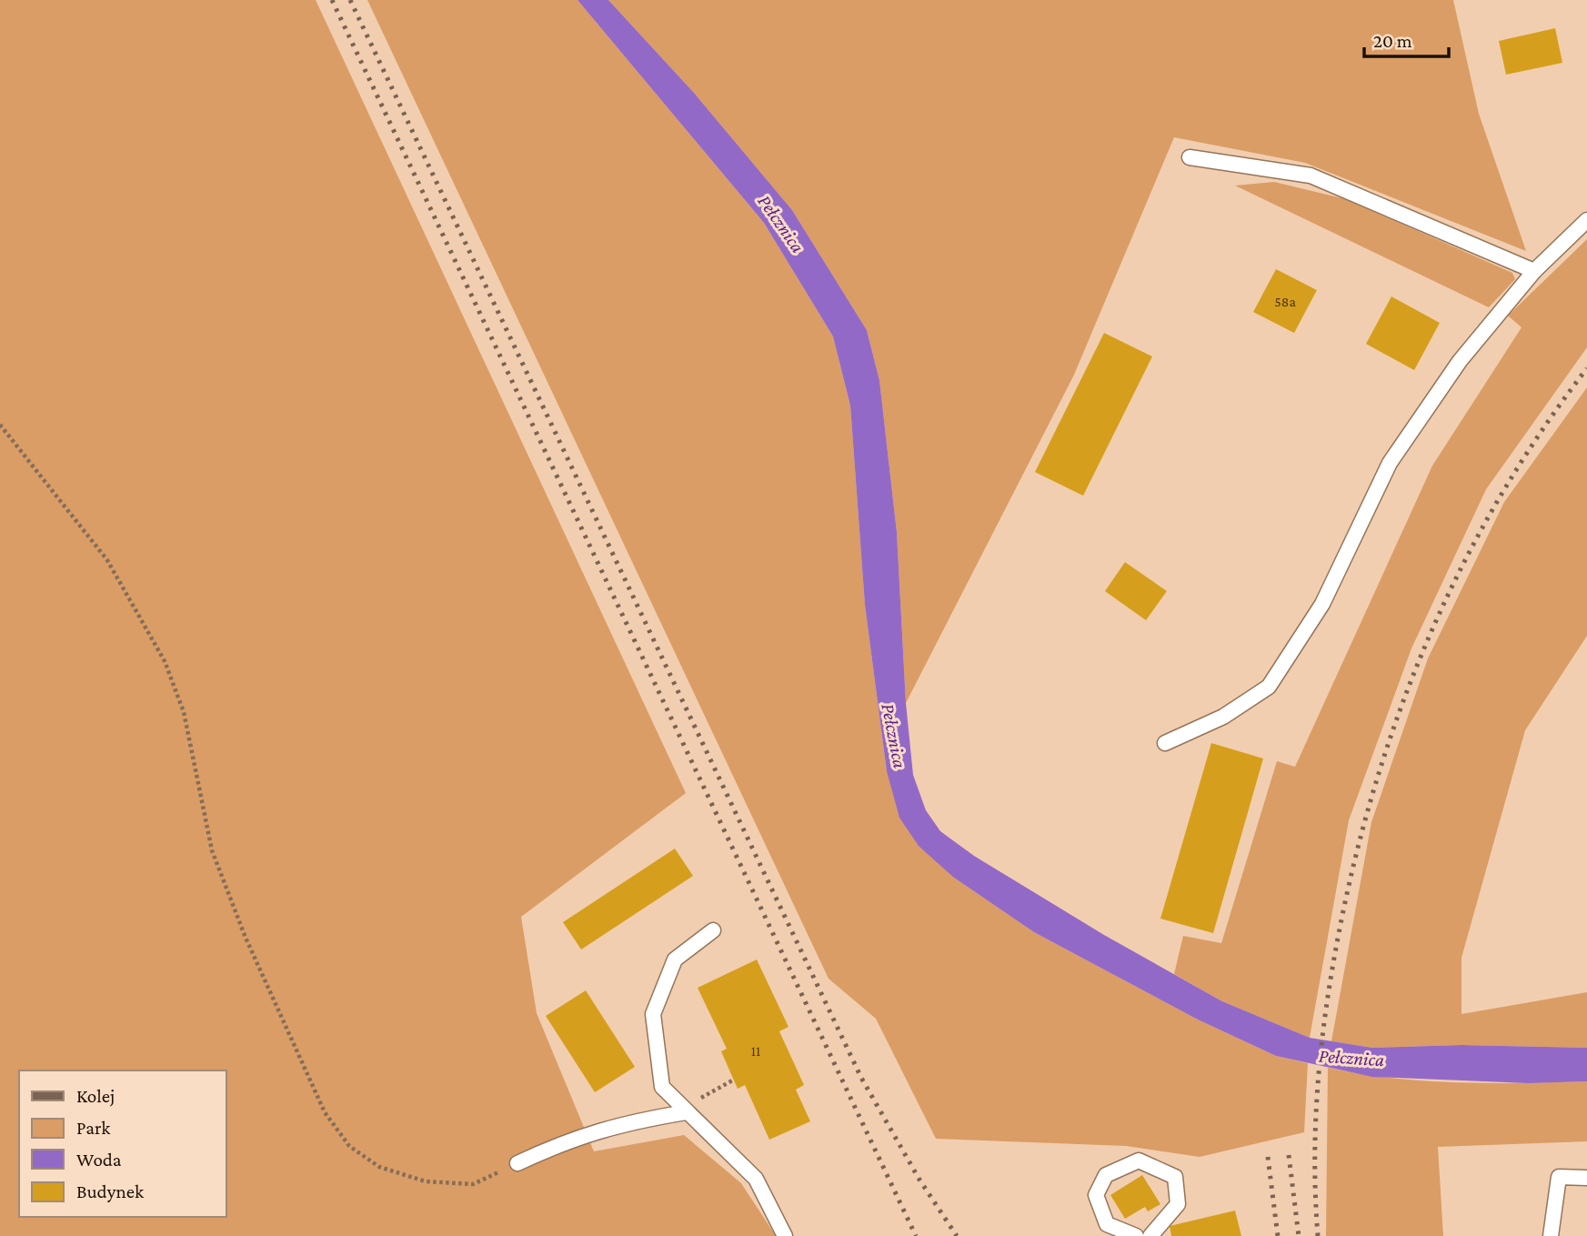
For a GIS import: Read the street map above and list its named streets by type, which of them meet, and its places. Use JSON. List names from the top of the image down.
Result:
{
  "water": ["Pełcznica"],
  "house_numbers": ["58a", "11"],
  "legend": [
    "Kolej",
    "Park",
    "Woda",
    "Budynek"
  ],
  "scale_bar": "20 m"
}
